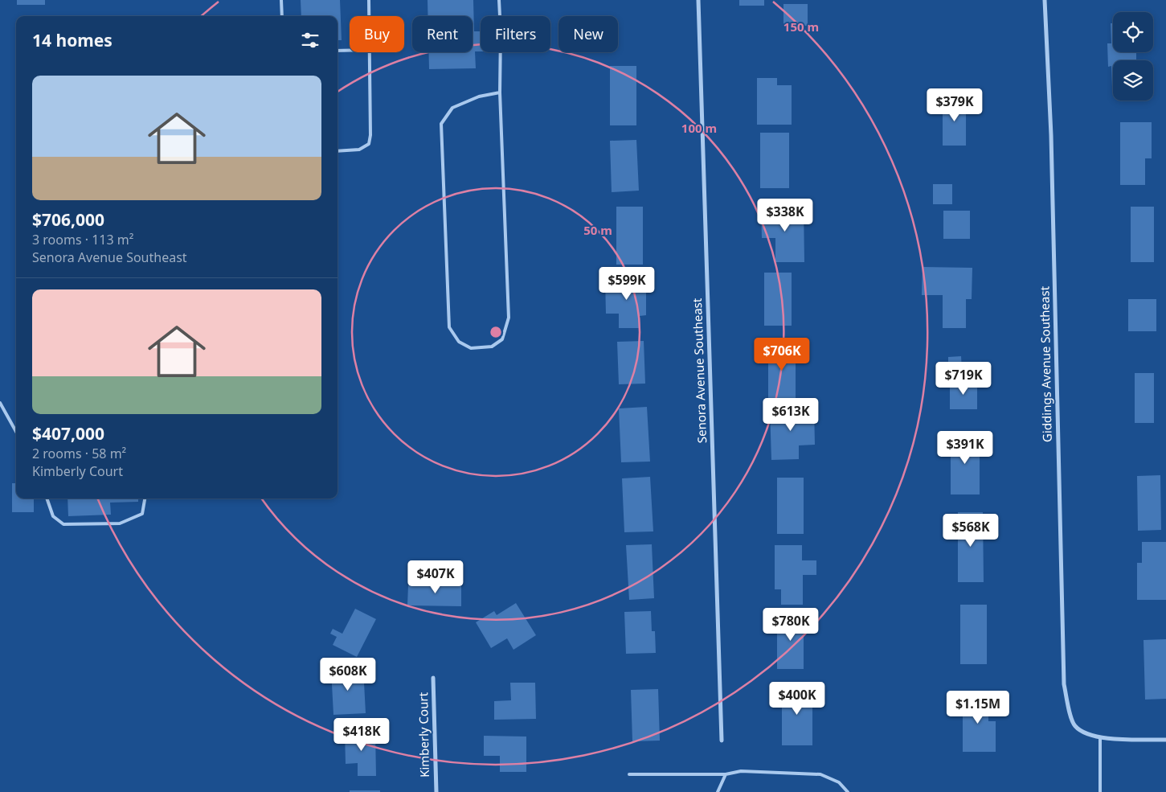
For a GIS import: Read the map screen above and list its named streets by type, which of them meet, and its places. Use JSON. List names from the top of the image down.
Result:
{
  "streets": {
    "street": ["Giddings Avenue Southeast", "Senora Avenue Southeast", "Kimberly Court"]
  },
  "page": {
    "chip": [
      "Buy",
      "Rent",
      "Filters",
      "New"
    ],
    "heading": "14 homes",
    "list": [
      {
        "name": "$706,000",
        "note": "3 rooms · 113 m² · Senora Avenue Southeast"
      },
      {
        "name": "$407,000",
        "note": "2 rooms · 58 m² · Kimberly Court"
      }
    ],
    "price": [
      "$379K",
      "$338K",
      "$599K",
      "$706K",
      "$719K",
      "$613K",
      "$391K",
      "$568K",
      "$407K",
      "$780K",
      "$608K",
      "$400K",
      "$1.15M",
      "$418K"
    ]
  },
  "rings": ["150 m", "100 m", "50 m"]
}
